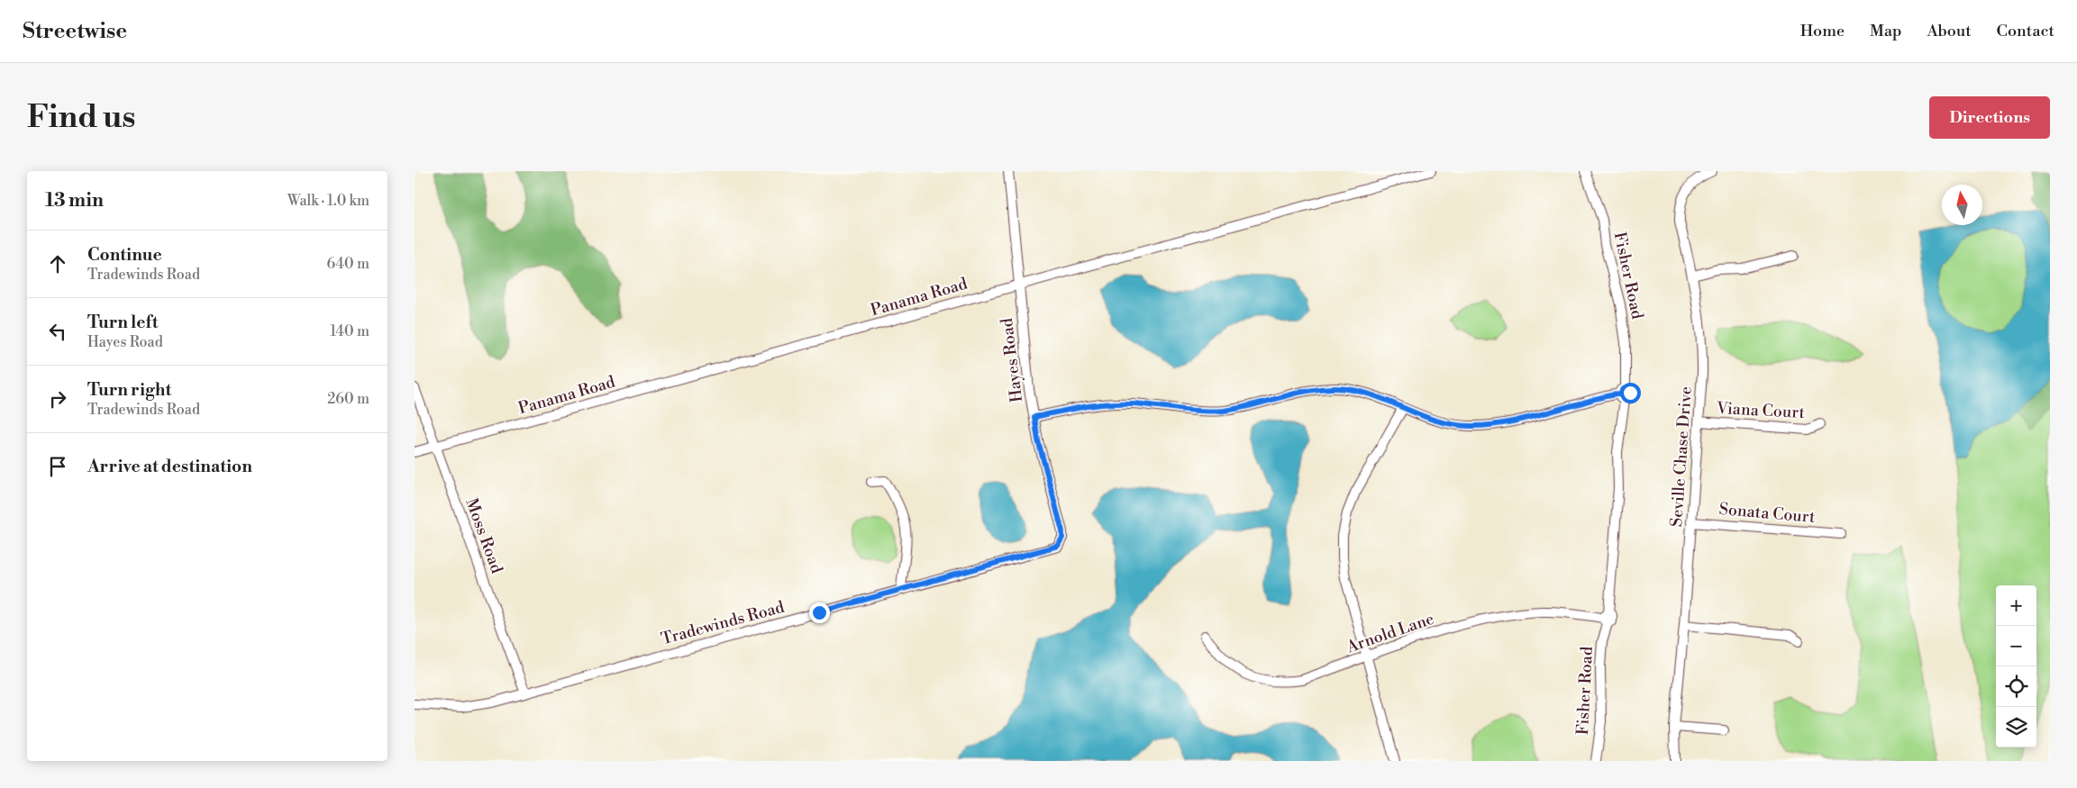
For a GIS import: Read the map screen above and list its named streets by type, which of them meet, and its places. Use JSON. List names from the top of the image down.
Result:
{
  "streets": {
    "street": [
      "Fisher Road",
      "Panama Road",
      "Hayes Road",
      "Viana Court",
      "Seville Chase Drive",
      "Sonata Court",
      "Moss Road",
      "Tradewinds Road",
      "Arnold Lane"
    ]
  },
  "crossings": [
    ["Fisher Road", "Arnold Lane"],
    ["Panama Road", "Hayes Road"],
    ["Panama Road", "Moss Road"],
    ["Hayes Road", "Tradewinds Road"],
    ["Viana Court", "Seville Chase Drive"],
    ["Seville Chase Drive", "Sonata Court"],
    ["Moss Road", "Tradewinds Road"]
  ],
  "north": "top",
  "page": {
    "header": "Streetwise",
    "nav": [
      "Home",
      "Map",
      "About",
      "Contact"
    ],
    "buttons": "Directions",
    "title": "Find us",
    "heading": ["13 min", "Walk · 1.0 km"],
    "list": [
      ["Continue", "Tradewinds Road", "640 m"],
      ["Turn left", "Hayes Road", "140 m"],
      ["Turn right", "Tradewinds Road", "260 m"],
      "Arrive at destination"
    ],
    "map_buttons": ["+", "−"]
  }
}
